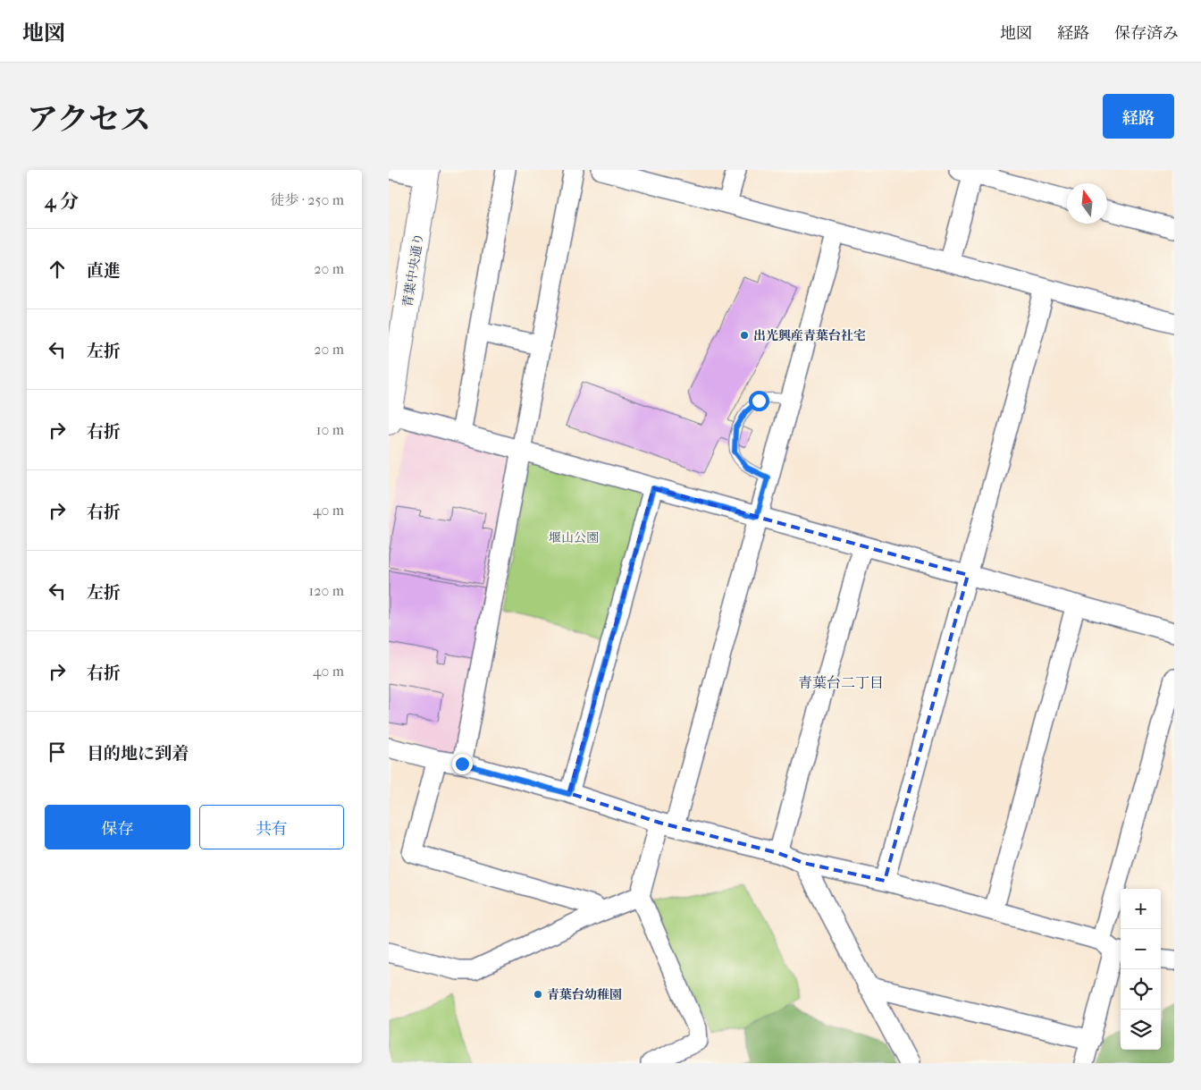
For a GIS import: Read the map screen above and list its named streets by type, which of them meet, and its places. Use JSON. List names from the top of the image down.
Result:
{
  "streets": {
    "street": ["青葉中央通り"]
  },
  "districts": ["青葉台二丁目"],
  "parks": ["堰山公園"],
  "places": ["出光興産青葉台社宅", "青葉台幼稚園"],
  "north": "top",
  "page": {
    "header": "地図",
    "nav": ["地図", "経路", "保存済み"],
    "title": "アクセス",
    "buttons": [
      "経路",
      ["保存", "共有"]
    ],
    "heading": ["4 分", "徒歩 · 250 m"],
    "list": [
      ["直進", "20 m"],
      ["左折", "20 m"],
      ["右折", "10 m"],
      ["右折", "40 m"],
      ["左折", "120 m"],
      ["右折", "40 m"],
      "目的地に到着"
    ],
    "map_buttons": ["+", "−"]
  }
}
